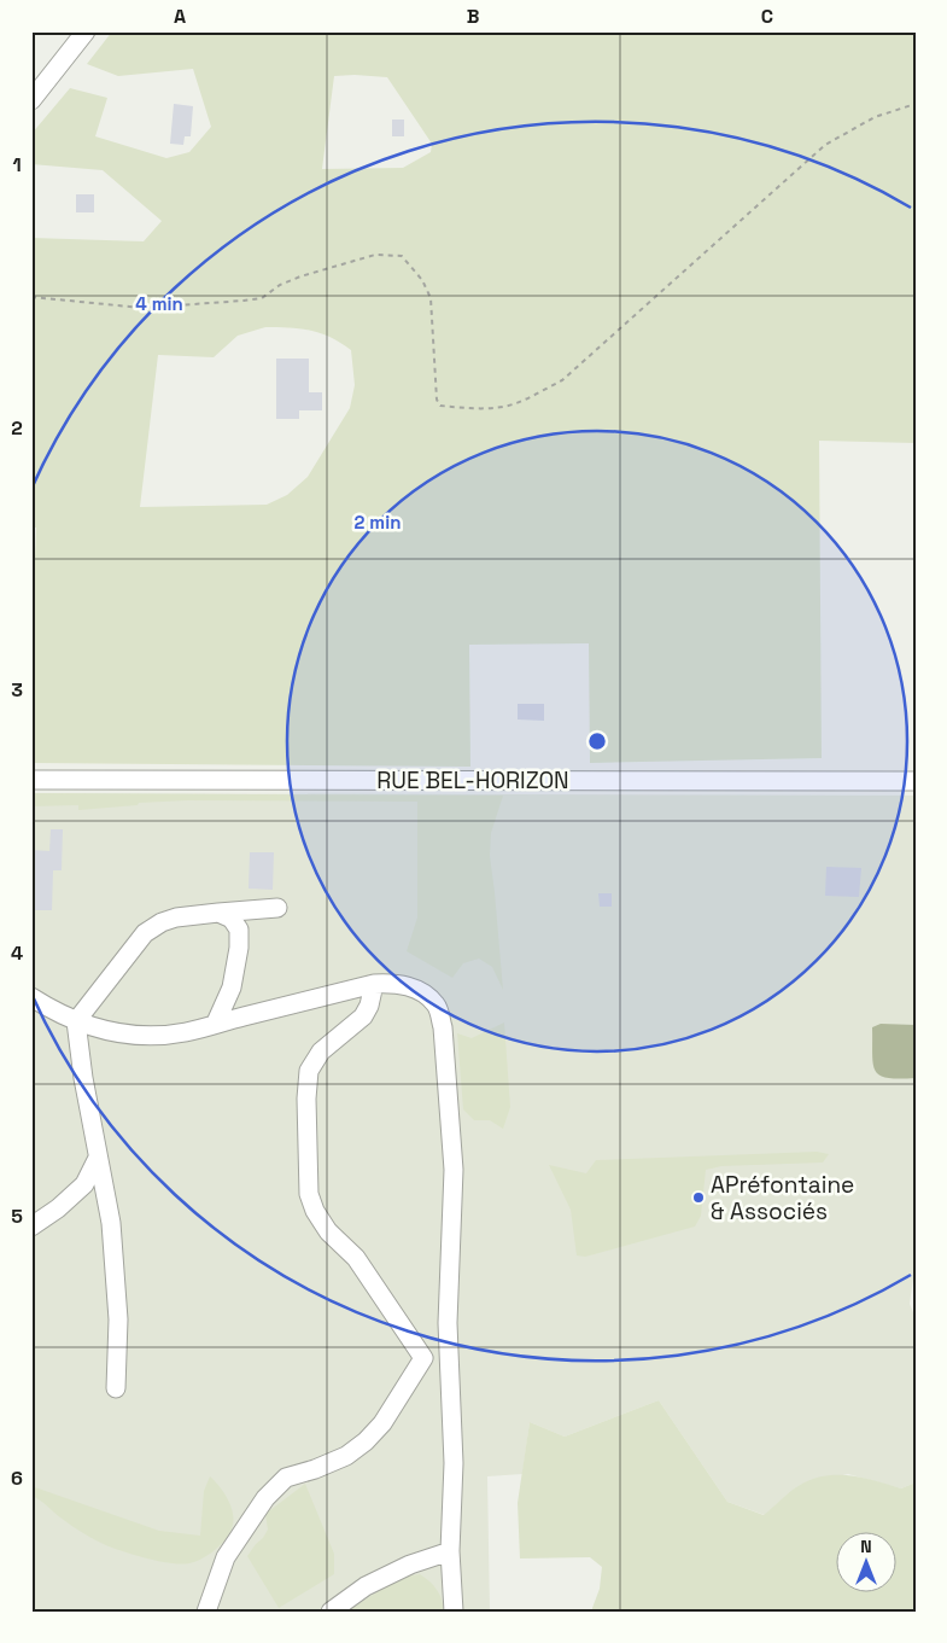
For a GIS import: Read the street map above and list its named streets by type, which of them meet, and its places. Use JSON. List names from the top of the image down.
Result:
{
  "streets": {
    "street": ["RUE BEL-HORIZON"]
  },
  "places": ["APréfontaine & Associés"],
  "north": "top",
  "grid": {
    "columns": ["A", "B", "C"],
    "rows": [
      "1",
      "2",
      "3",
      "4",
      "5",
      "6"
    ]
  },
  "rings": ["4 min", "2 min"]
}
